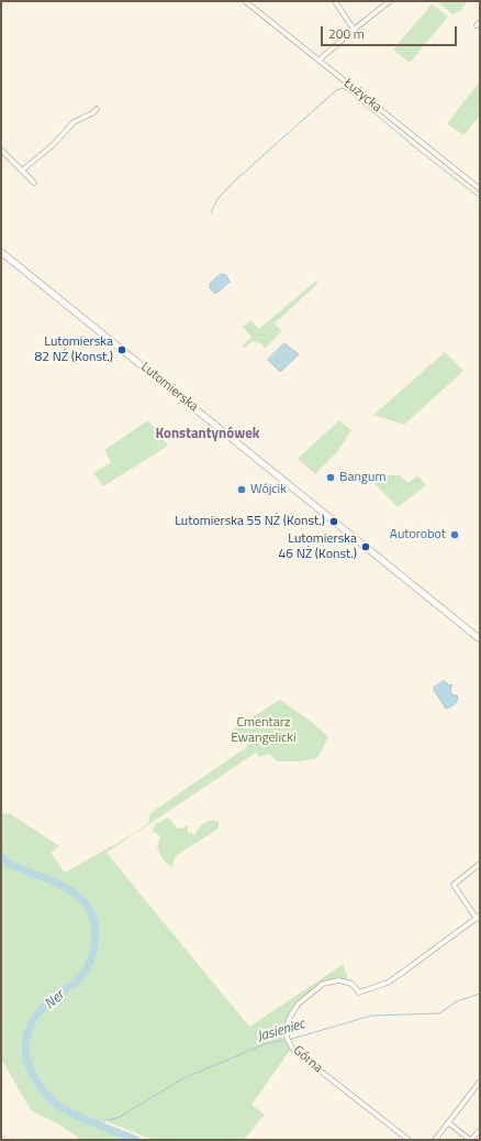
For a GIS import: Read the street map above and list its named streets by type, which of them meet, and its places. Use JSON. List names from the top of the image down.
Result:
{
  "streets": {
    "main road": ["Lutomierska"],
    "street": ["Łużycka", "Górna"]
  },
  "districts": ["Konstantynówek"],
  "water": ["Ner", "Jasieniec"],
  "parks": ["Cmentarz Ewangelicki"],
  "places": [
    "Lutomierska 82 NŻ (Konst.)",
    "Bangum",
    "Wójcik",
    "Lutomierska 55 NŻ (Konst.)",
    "Autorobot",
    "Lutomierska 46 NŻ (Konst.)"
  ],
  "scale_bar": "200 m"
}
